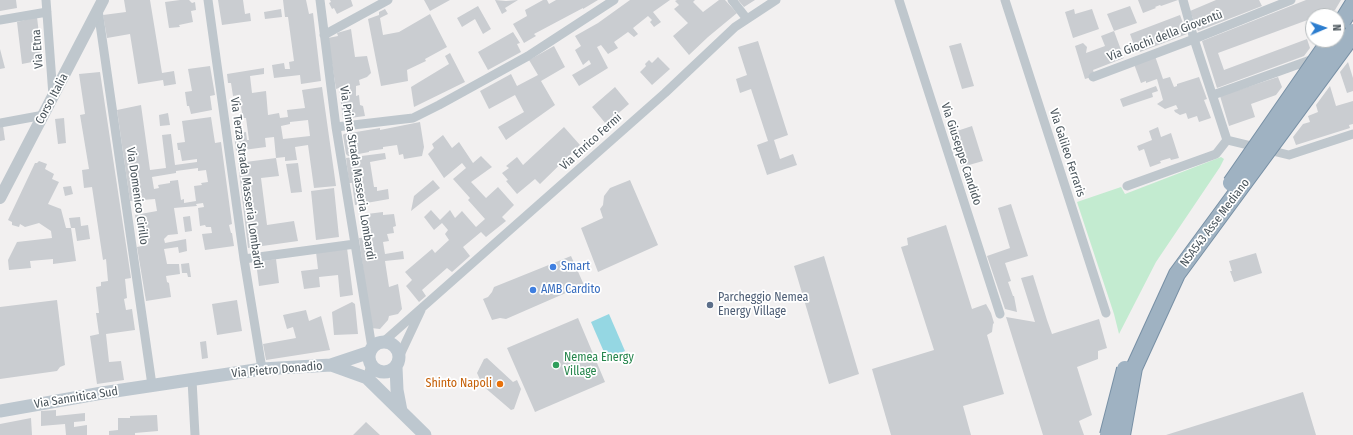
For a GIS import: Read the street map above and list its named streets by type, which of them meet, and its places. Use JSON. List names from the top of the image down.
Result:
{
  "streets": {
    "highway": ["NSA543 Asse Mediano"],
    "main road": ["Via Pietro Donadio", "Via Sannitica Sud"],
    "street": [
      "Via Giochi della Gioventù",
      "Via Etna",
      "Corso Italia",
      "Via Enrico Fermi",
      "Via Galileo Ferraris",
      "Via Giuseppe Candido",
      "Via Prima Strada Masseria Lombardi",
      "Via Terza Strada Masseria Lombardi",
      "Via Domenico Cirillo"
    ]
  },
  "crossings": [
    ["Via Etna", "Corso Italia"],
    ["Corso Italia", "Via Domenico Cirillo"],
    ["Via Enrico Fermi", "Via Prima Strada Masseria Lombardi"],
    ["Via Terza Strada Masseria Lombardi", "Via Pietro Donadio"],
    ["Via Domenico Cirillo", "Via Pietro Donadio"],
    ["Via Domenico Cirillo", "Via Sannitica Sud"],
    ["Via Pietro Donadio", "Via Sannitica Sud"]
  ],
  "places": [
    "Smart",
    "AMB Cardito",
    "Parcheggio Nemea Energy Village",
    "Nemea Energy Village",
    "Shinto Napoli"
  ],
  "north": "right"
}
